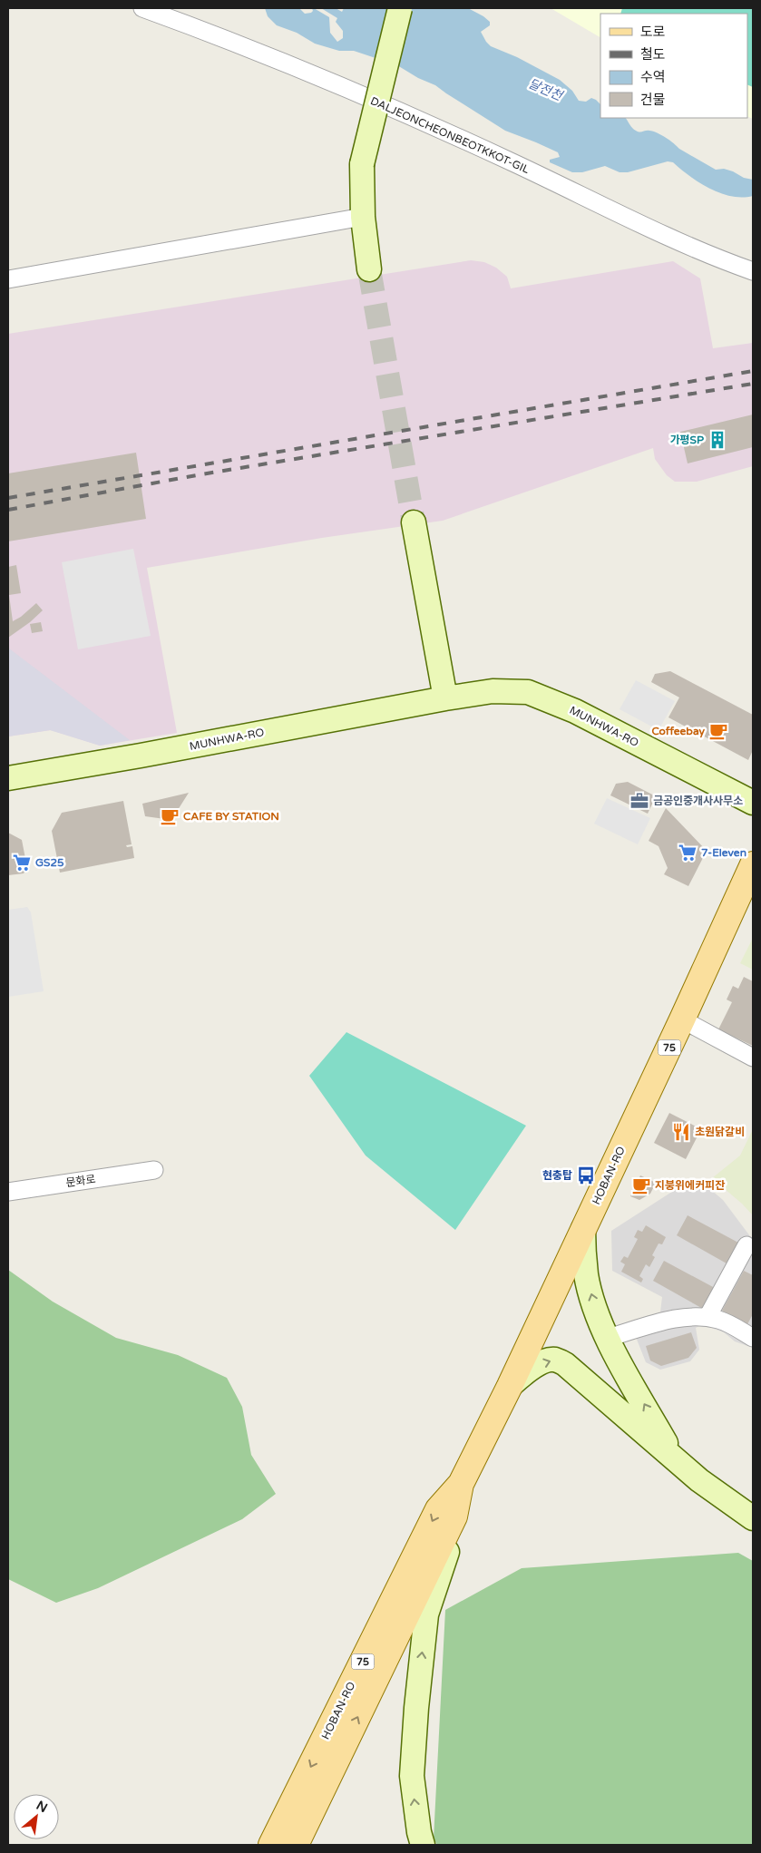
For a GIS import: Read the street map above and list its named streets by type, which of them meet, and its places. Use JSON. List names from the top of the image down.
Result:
{
  "streets": {
    "main road": ["75", "HOBAN-RO"],
    "street": ["DALJEONCHEONBEOTKKOT-GIL", "MUNHWA-RO", "문화로"]
  },
  "water": ["달전천"],
  "places": {
    "building": ["가평SP"],
    "cafe": ["Coffeebay", "CAFE BY STATION", "지붕위에커피잔"],
    "office": ["금공인중개사사무소"],
    "supermarket": ["7-Eleven", "GS25"],
    "restaurant": ["초원닭갈비"],
    "bus stop": ["현충탑"]
  },
  "legend": [
    "도로",
    "철도",
    "수역",
    "건물"
  ],
  "north": "top right"
}
